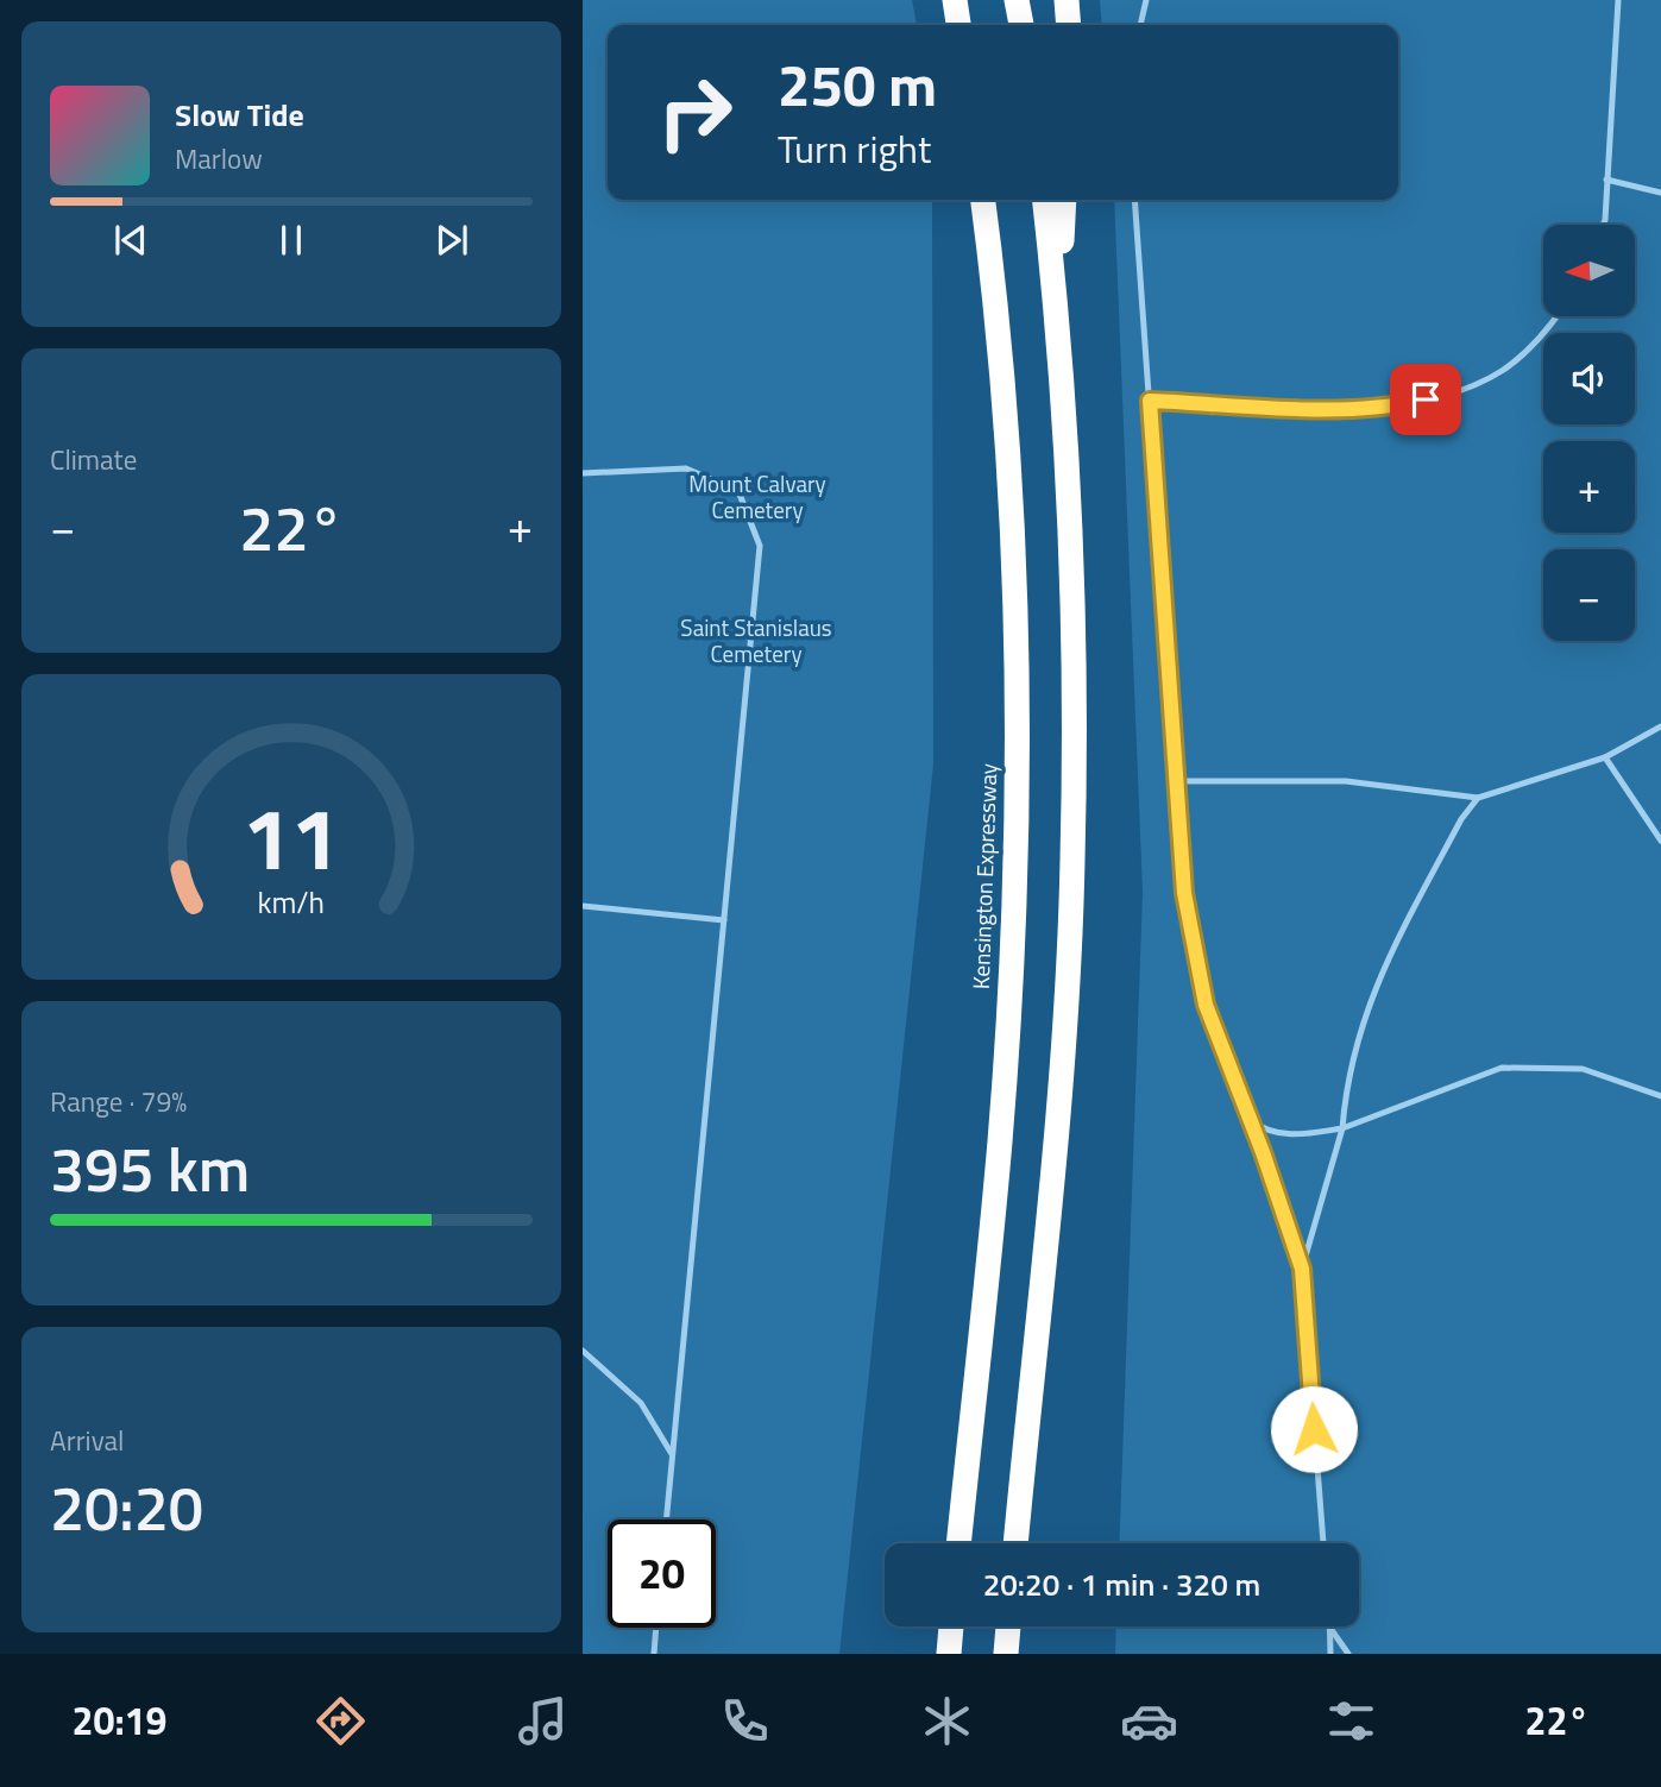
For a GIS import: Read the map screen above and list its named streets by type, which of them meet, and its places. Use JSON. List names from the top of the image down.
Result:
{
  "streets": {
    "highway": ["Kensington Expressway"]
  },
  "parks": ["Mount Calvary Cemetery", "Saint Stanislaus Cemetery"],
  "north": "left",
  "page": {
    "turn": ["250 m", "Turn right"],
    "song": ["Slow Tide", "Marlow"],
    "map_buttons": ["+", "−"],
    "tile": [
      "Climate",
      ["Range · 79%", "395 km"],
      ["Arrival", "20:20"]
    ],
    "heat": ["−", "22°", "+"],
    "limit": "20",
    "trip": "20:20 · 1 min · 320 m",
    "tabs": ["20:19", "22°"],
    "gauge": ["11", "km/h"]
  }
}
